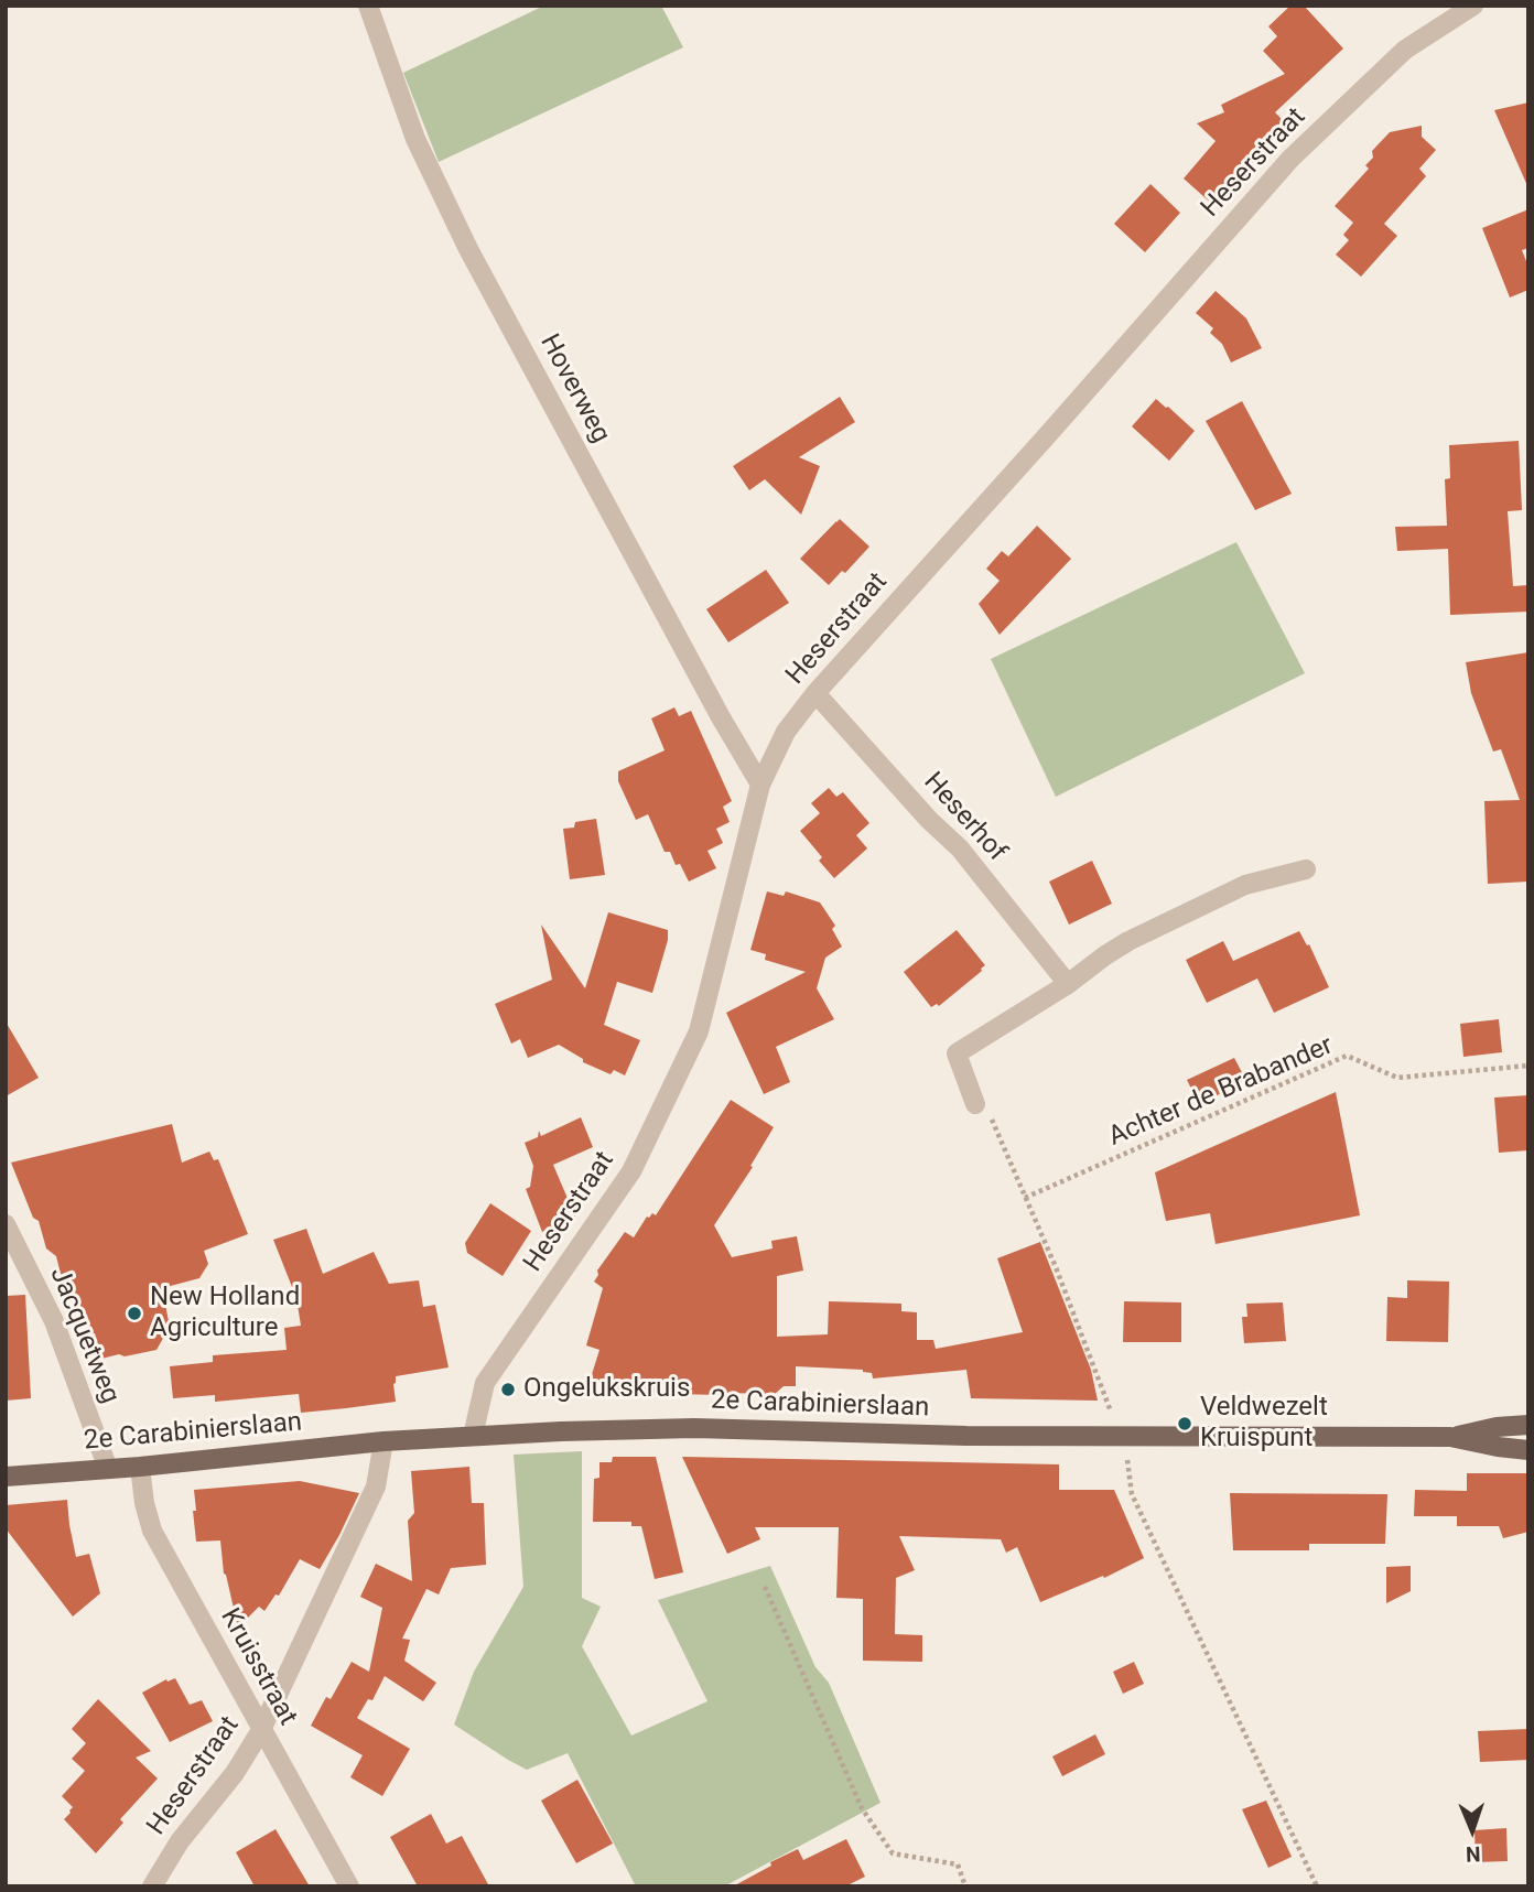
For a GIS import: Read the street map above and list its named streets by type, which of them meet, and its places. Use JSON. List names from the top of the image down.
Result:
{
  "streets": {
    "main road": ["2e Carabinierslaan"],
    "street": [
      "Heserstraat",
      "Hoverweg",
      "Heserhof",
      "Jacquetweg",
      "Kruisstraat"
    ],
    "path": ["Achter de Brabander"]
  },
  "crossings": [
    ["Heserstraat", "Hoverweg"],
    ["Heserstraat", "Heserhof"],
    ["Heserstraat", "2e Carabinierslaan"],
    ["Heserstraat", "Kruisstraat"],
    ["Jacquetweg", "2e Carabinierslaan"],
    ["2e Carabinierslaan", "Kruisstraat"]
  ],
  "places": ["New Holland Agriculture", "Ongelukskruis", "Veldwezelt Kruispunt"],
  "north": "bottom"
}
